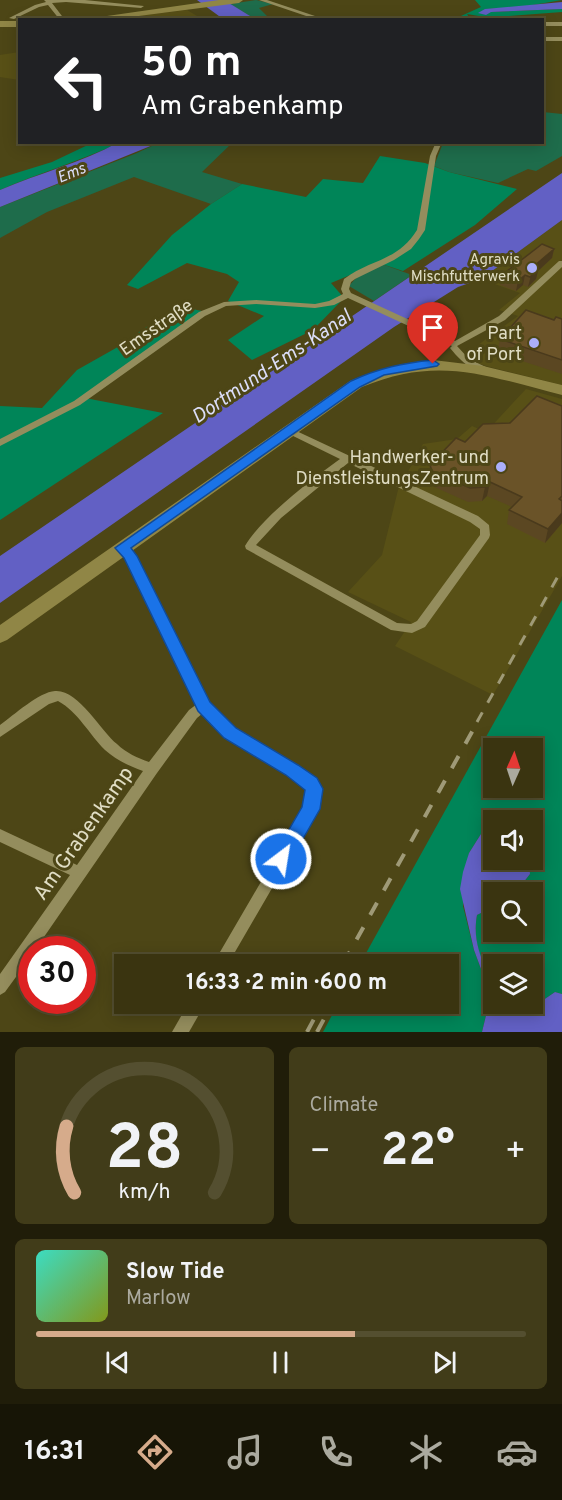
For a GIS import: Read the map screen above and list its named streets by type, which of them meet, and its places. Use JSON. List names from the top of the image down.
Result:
{
  "streets": {
    "street": ["Emsstraße", "Am Grabenkamp"]
  },
  "water": ["Ems", "Dortmund-Ems-Kanal"],
  "places": ["Agravis Mischfutterwerk", "Part of Port", "Handwerker- und DienstleistungsZentrum"],
  "north": "top",
  "page": {
    "turn": ["50 m", "Am Grabenkamp"],
    "limit": "30",
    "trip": "16:33 · 2 min · 600 m",
    "tile": "Climate",
    "heat": ["−", "22°", "+"],
    "song": ["Slow Tide", "Marlow"],
    "tabs": "16:31",
    "gauge": ["28", "km/h"]
  }
}
